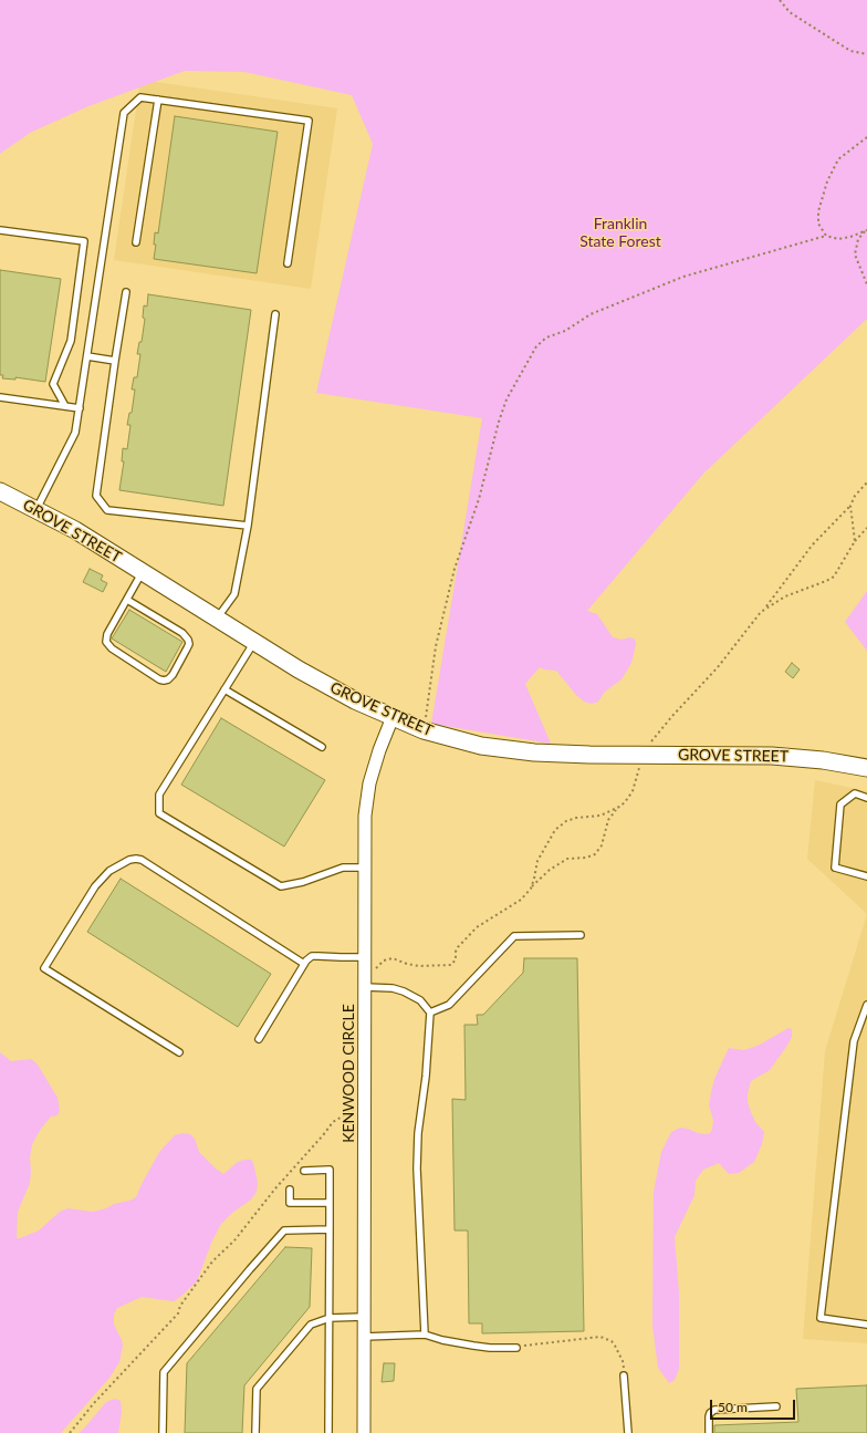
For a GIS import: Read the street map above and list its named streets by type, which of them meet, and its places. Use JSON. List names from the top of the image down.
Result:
{
  "streets": {
    "main road": ["GROVE STREET"],
    "street": ["KENWOOD CIRCLE"]
  },
  "crossings": [
    ["GROVE STREET", "KENWOOD CIRCLE"]
  ],
  "parks": ["Franklin State Forest"],
  "scale_bar": "50 m"
}
